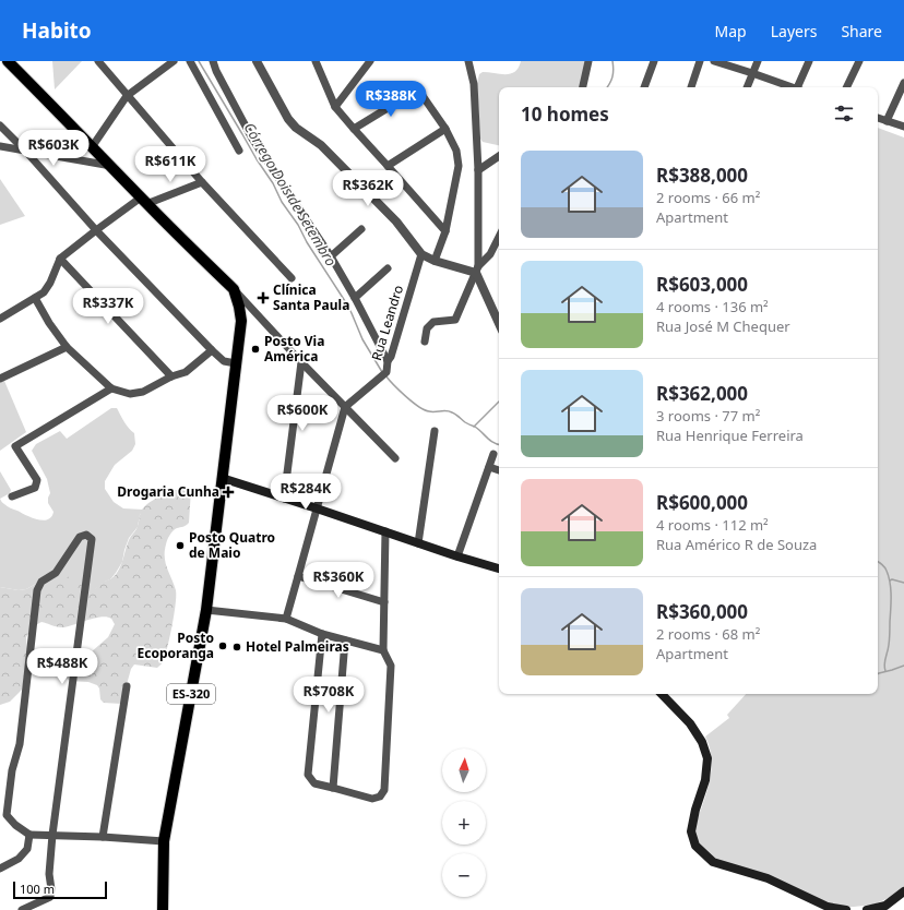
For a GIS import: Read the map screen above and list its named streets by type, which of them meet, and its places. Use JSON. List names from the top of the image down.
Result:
{
  "streets": {
    "main road": ["ES-320"],
    "street": ["Rua Leandro"]
  },
  "water": ["Córrego Dois de Setembro"],
  "places": {
    "health": ["Clínica Santa Paula", "Drogaria Cunha"],
    "other": [
      "Posto Via América",
      "Posto Quatro de Maio",
      "Posto Ecoporanga",
      "Hotel Palmeiras"
    ]
  },
  "scale_bar": "100 m",
  "north": "top",
  "page": {
    "header": "Habito",
    "nav": ["Map", "Layers", "Share"],
    "price": [
      "R$388K",
      "R$603K",
      "R$611K",
      "R$362K",
      "R$337K",
      "R$600K",
      "R$284K",
      "R$360K",
      "R$488K",
      "R$708K"
    ],
    "heading": "10 homes",
    "list": [
      {
        "name": "R$388,000",
        "note": "2 rooms · 66 m² · Apartment"
      },
      {
        "name": "R$603,000",
        "note": "4 rooms · 136 m² · Rua José M Chequer"
      },
      {
        "name": "R$362,000",
        "note": "3 rooms · 77 m² · Rua Henrique Ferreira"
      },
      {
        "name": "R$600,000",
        "note": "4 rooms · 112 m² · Rua Américo R de Souza"
      },
      {
        "name": "R$360,000",
        "note": "2 rooms · 68 m² · Apartment"
      }
    ],
    "map_buttons": ["+", "−"],
    "scale": "100 m"
  }
}
